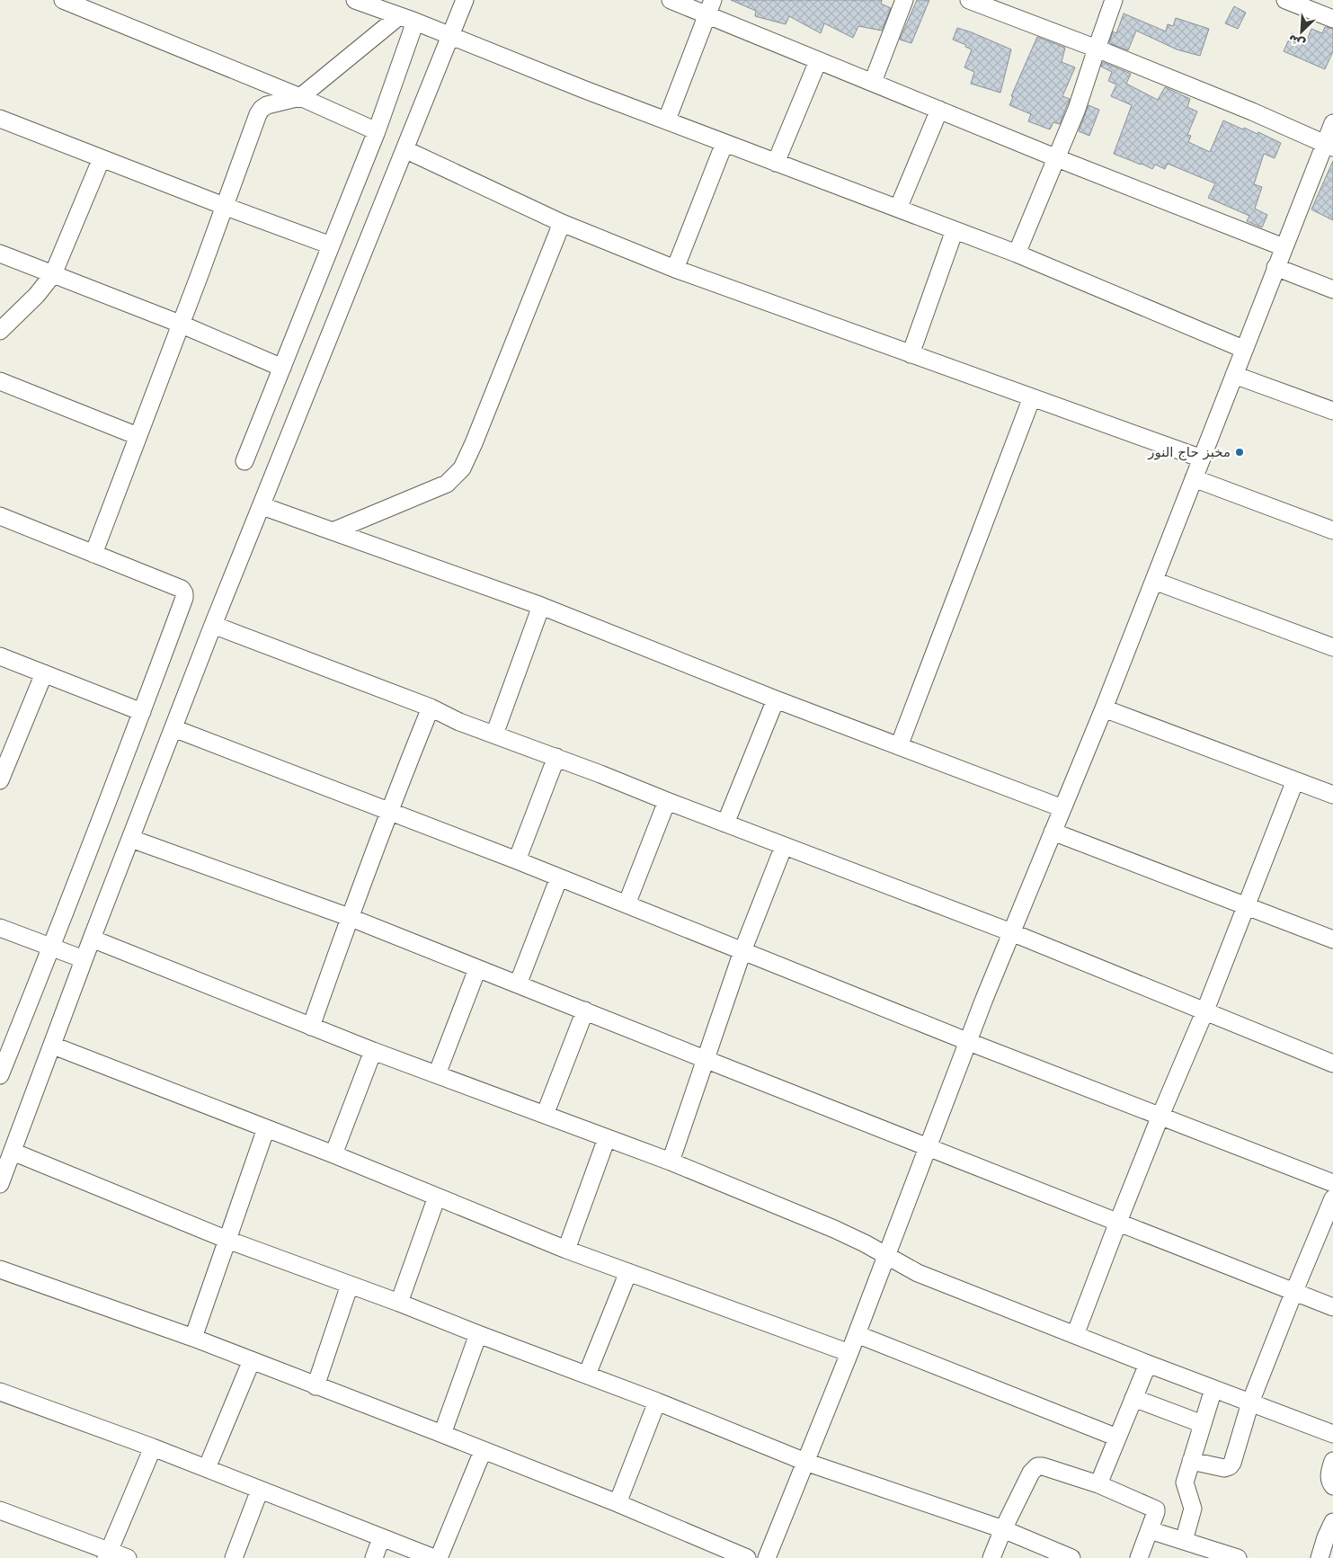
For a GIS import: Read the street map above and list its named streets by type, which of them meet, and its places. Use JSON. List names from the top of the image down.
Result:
{
  "places": ["مخبز حاج النور"],
  "north": "bottom left"
}
